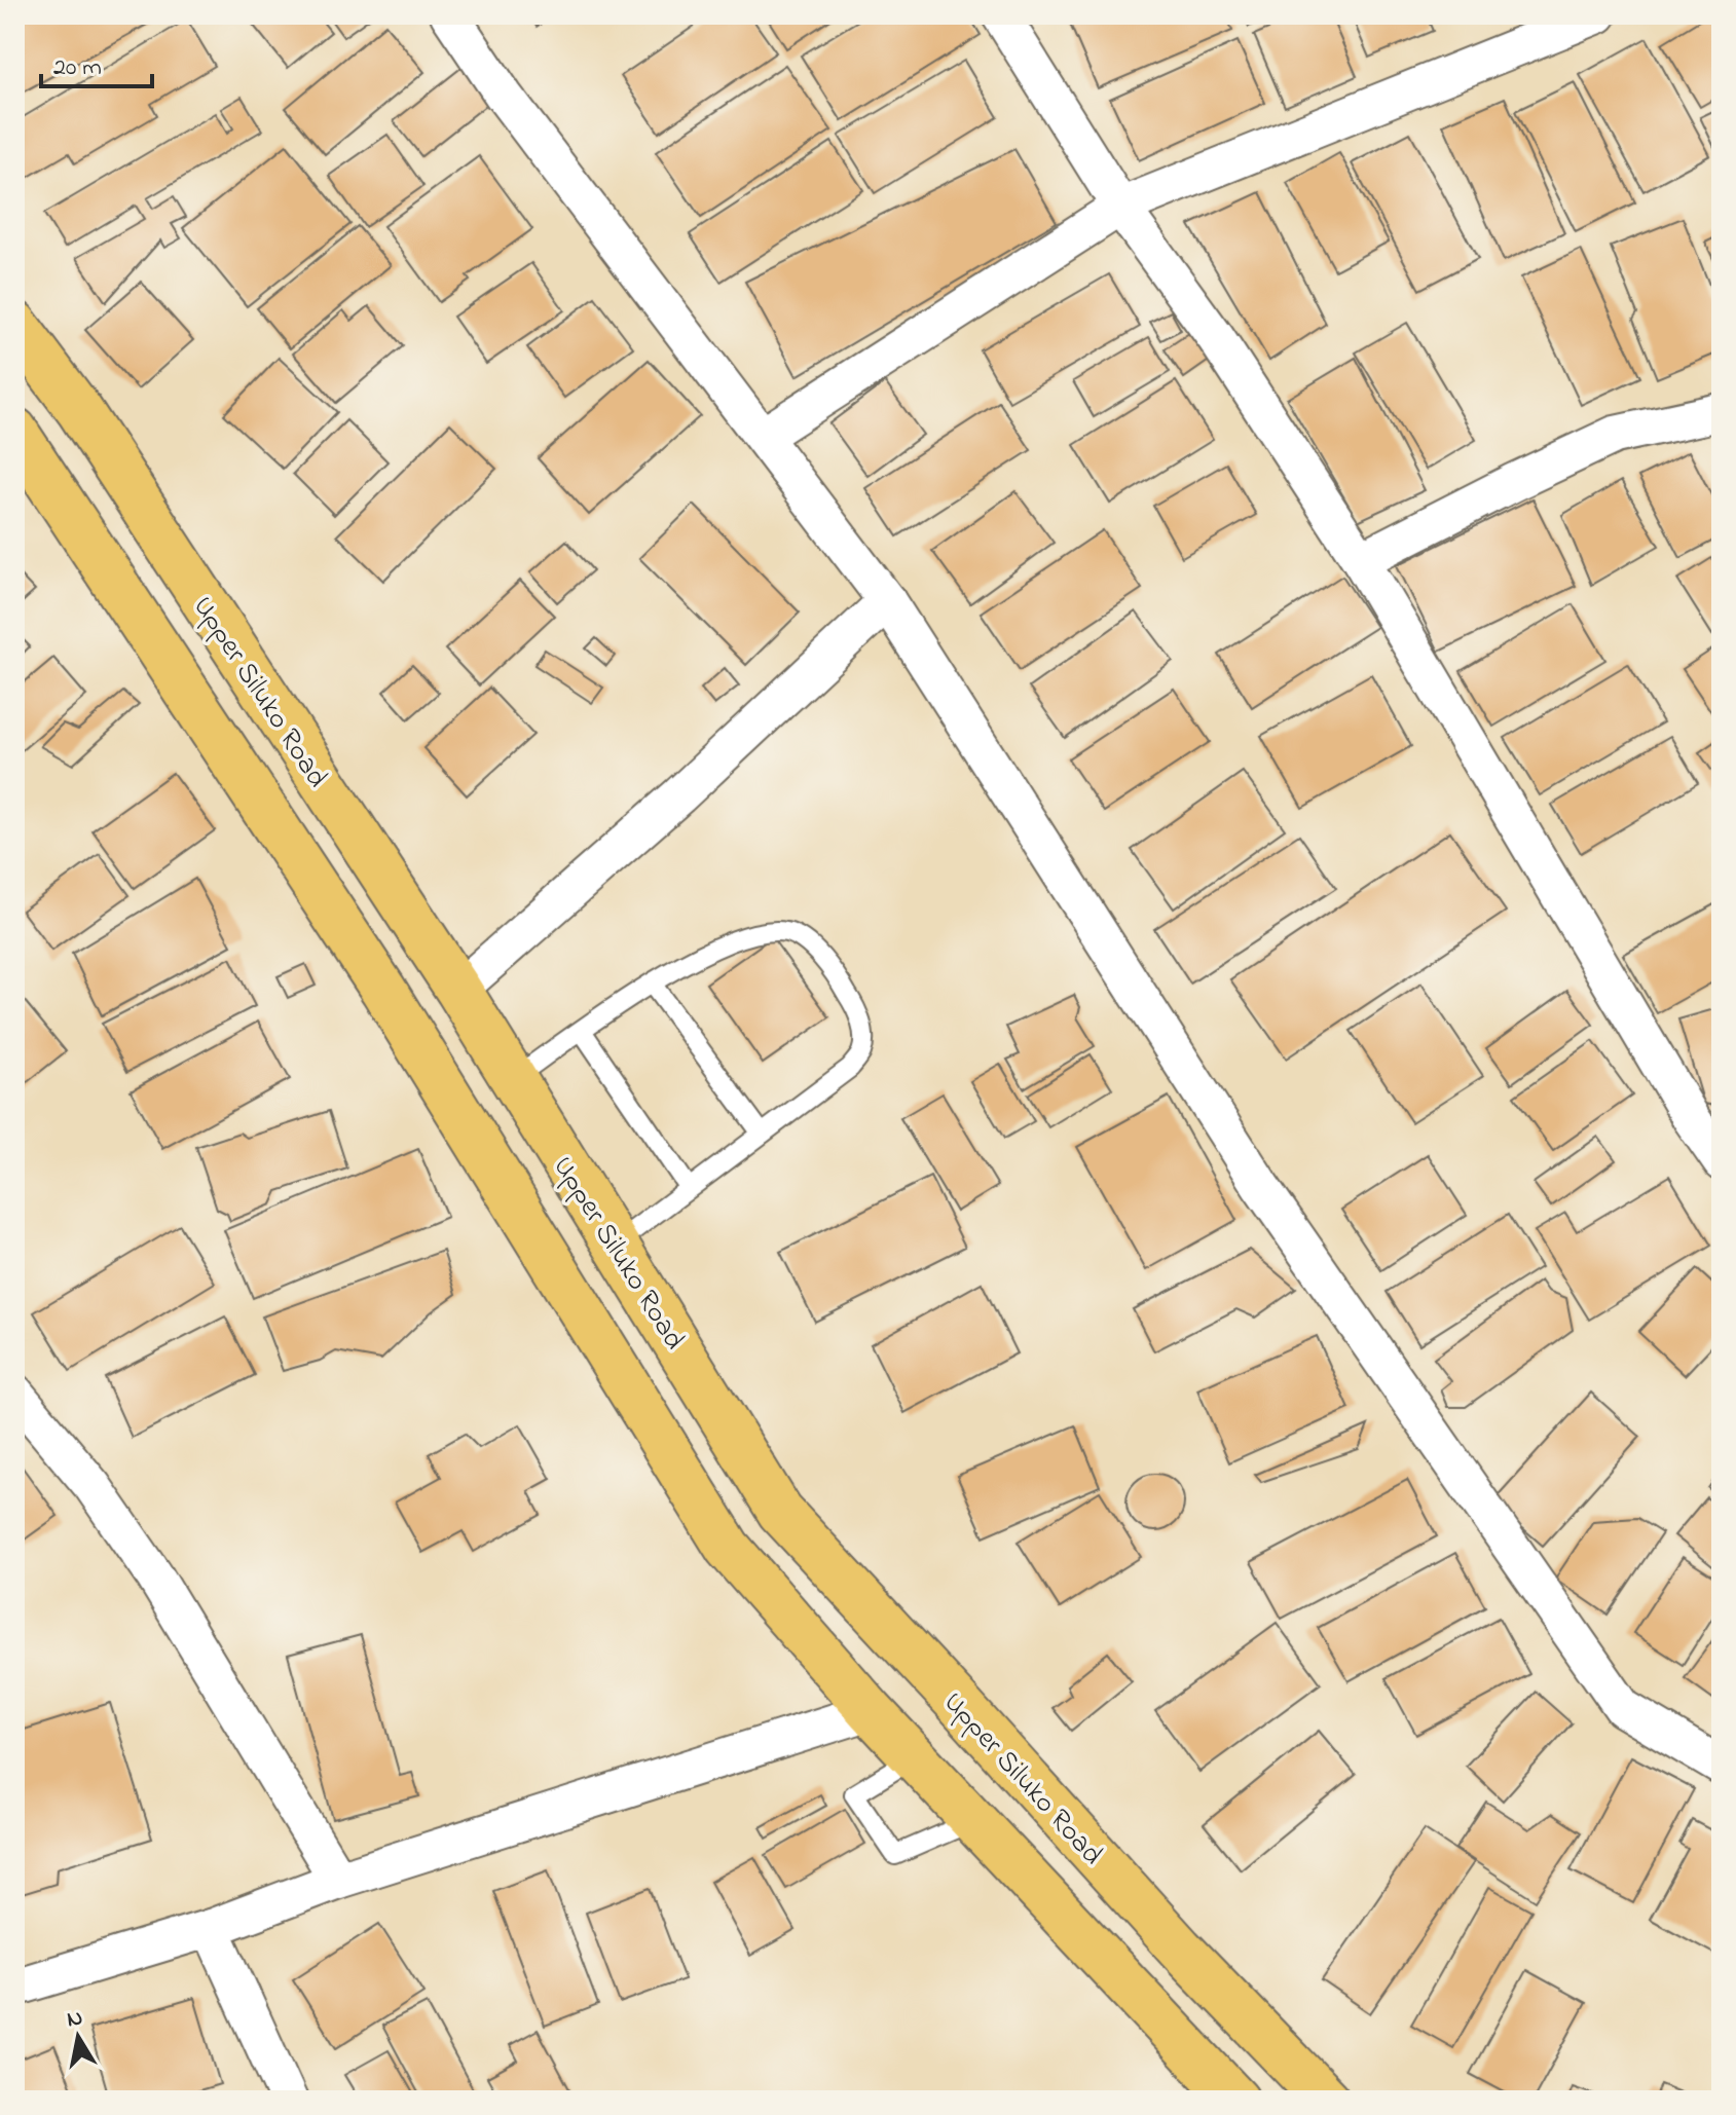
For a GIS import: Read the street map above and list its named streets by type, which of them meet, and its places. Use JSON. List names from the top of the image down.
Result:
{
  "streets": {
    "main road": ["Upper Siluko Road"]
  },
  "scale_bar": "20 m",
  "north": "top"
}
